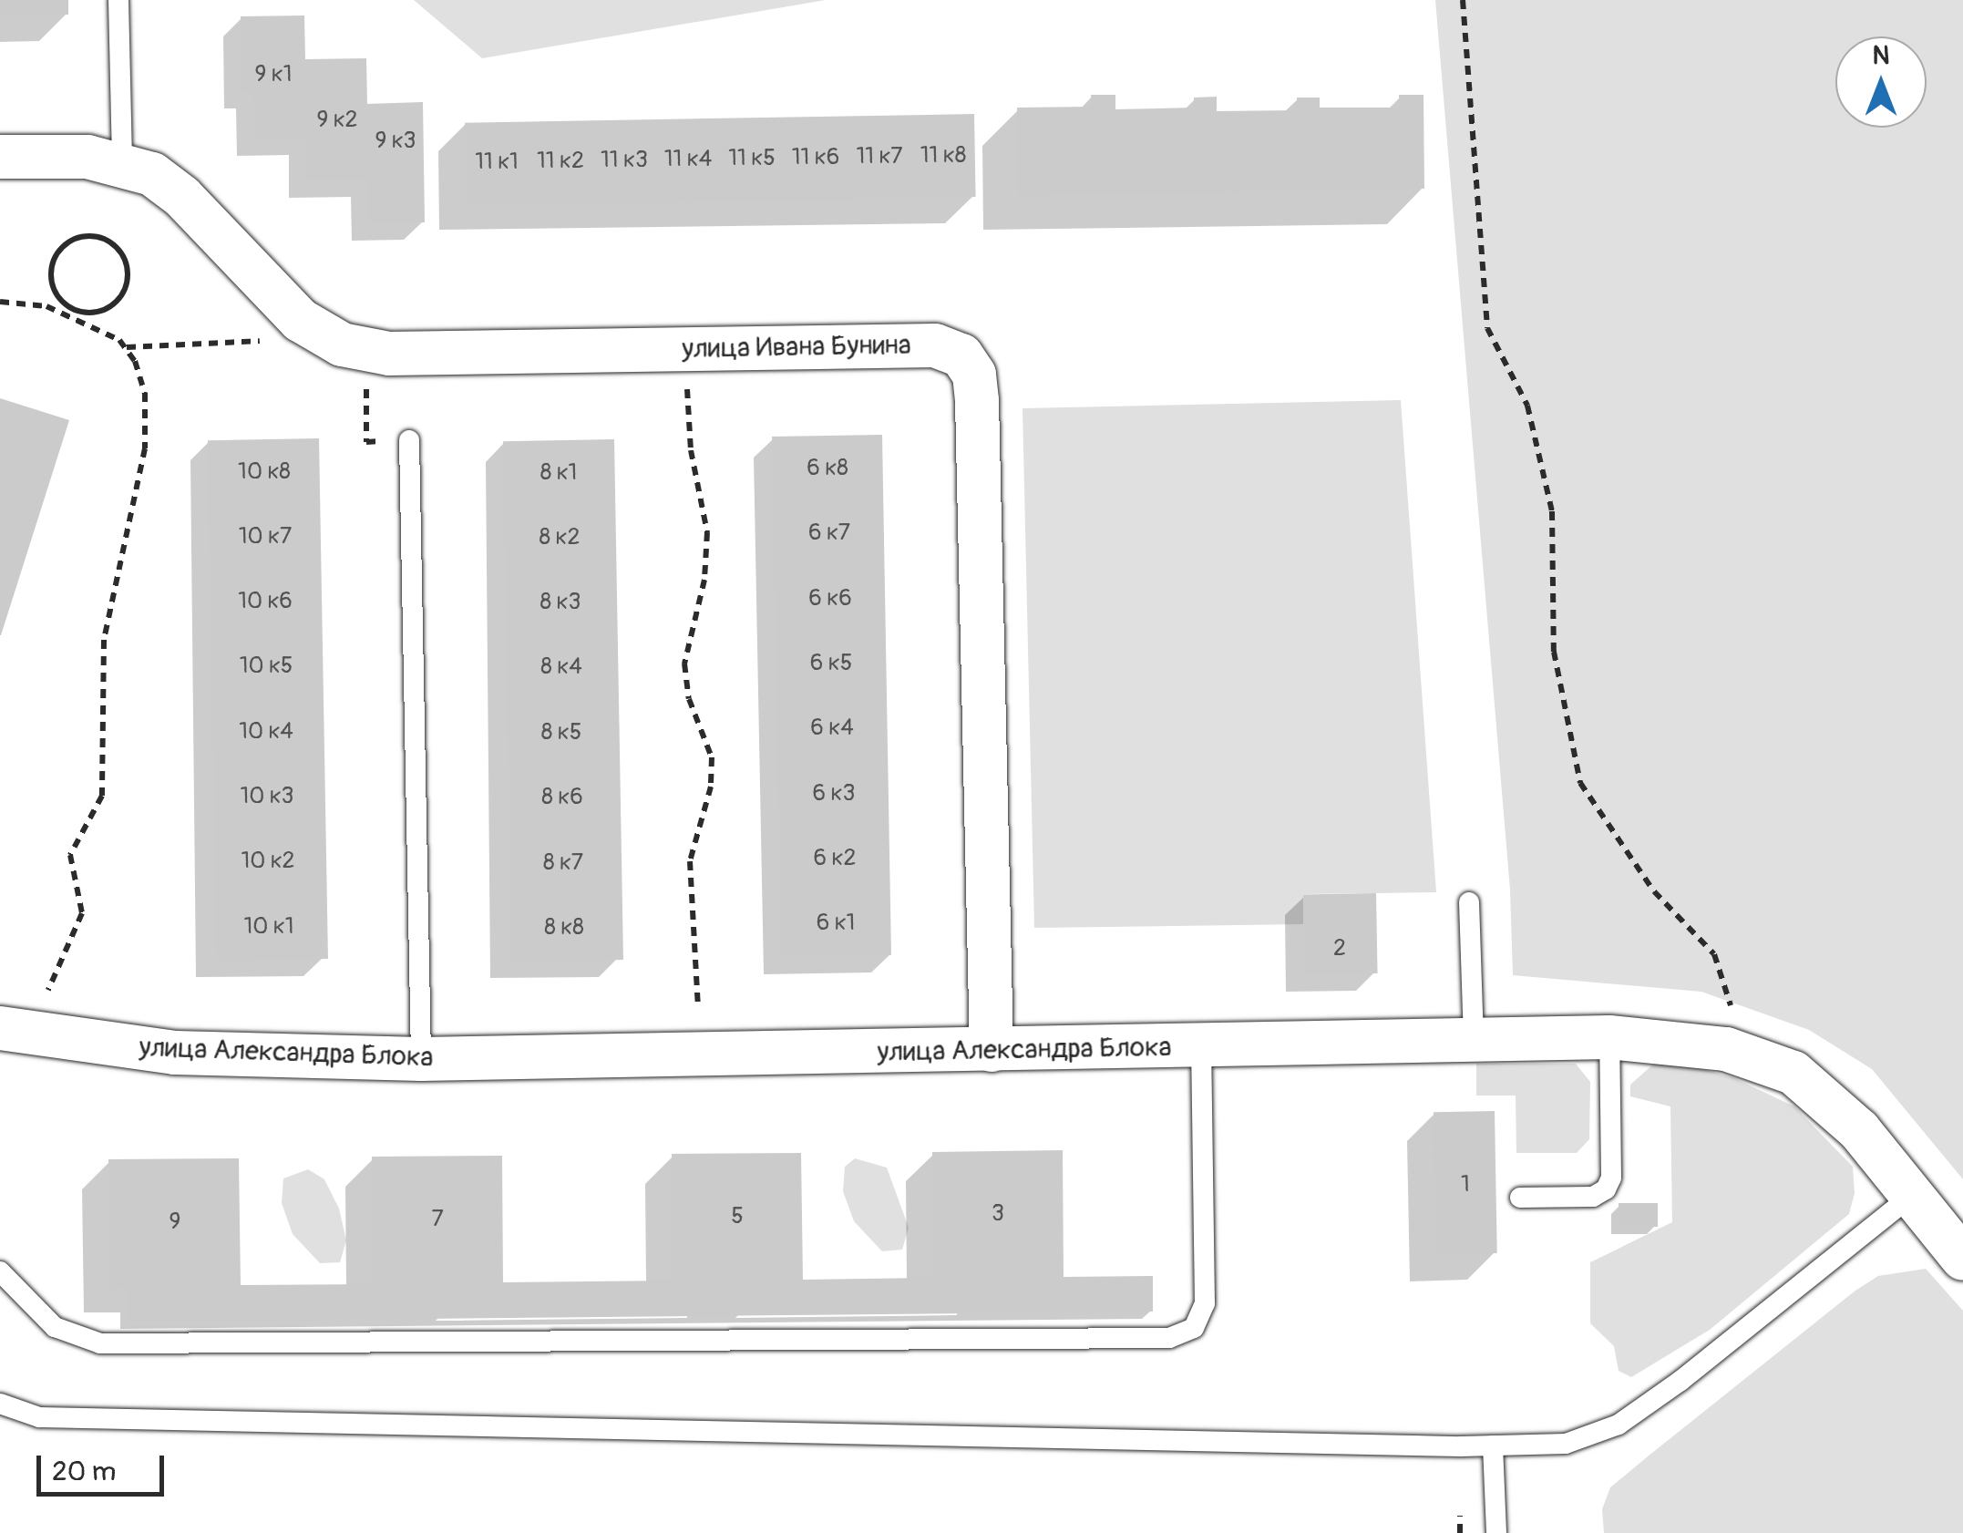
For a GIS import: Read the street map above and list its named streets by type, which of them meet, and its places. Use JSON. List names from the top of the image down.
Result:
{
  "streets": {
    "street": ["улица Ивана Бунина", "улица Александра Блока"]
  },
  "crossings": [
    ["улица Ивана Бунина", "улица Александра Блока"]
  ],
  "house_numbers": [
    "9 к1",
    "9 к2",
    "9 к3",
    "11 к8",
    "11 к7",
    "11 к6",
    "11 к5",
    "11 к4",
    "11 к3",
    "11 к2",
    "11 к1",
    "6 к8",
    "10 к8",
    "8 к1",
    "6 к7",
    "10 к7",
    "8 к2",
    "6 к6",
    "10 к6",
    "8 к3",
    "6 к5",
    "10 к5",
    "8 к4",
    "6 к4",
    "10 к4",
    "8 к5",
    "6 к3",
    "10 к3",
    "8 к6",
    "6 к2",
    "10 к2",
    "8 к7",
    "6 к1",
    "10 к1",
    "8 к8",
    "2",
    "1",
    "3",
    "5",
    "7",
    "9"
  ],
  "scale_bar": "20 m",
  "north": "top"
}
